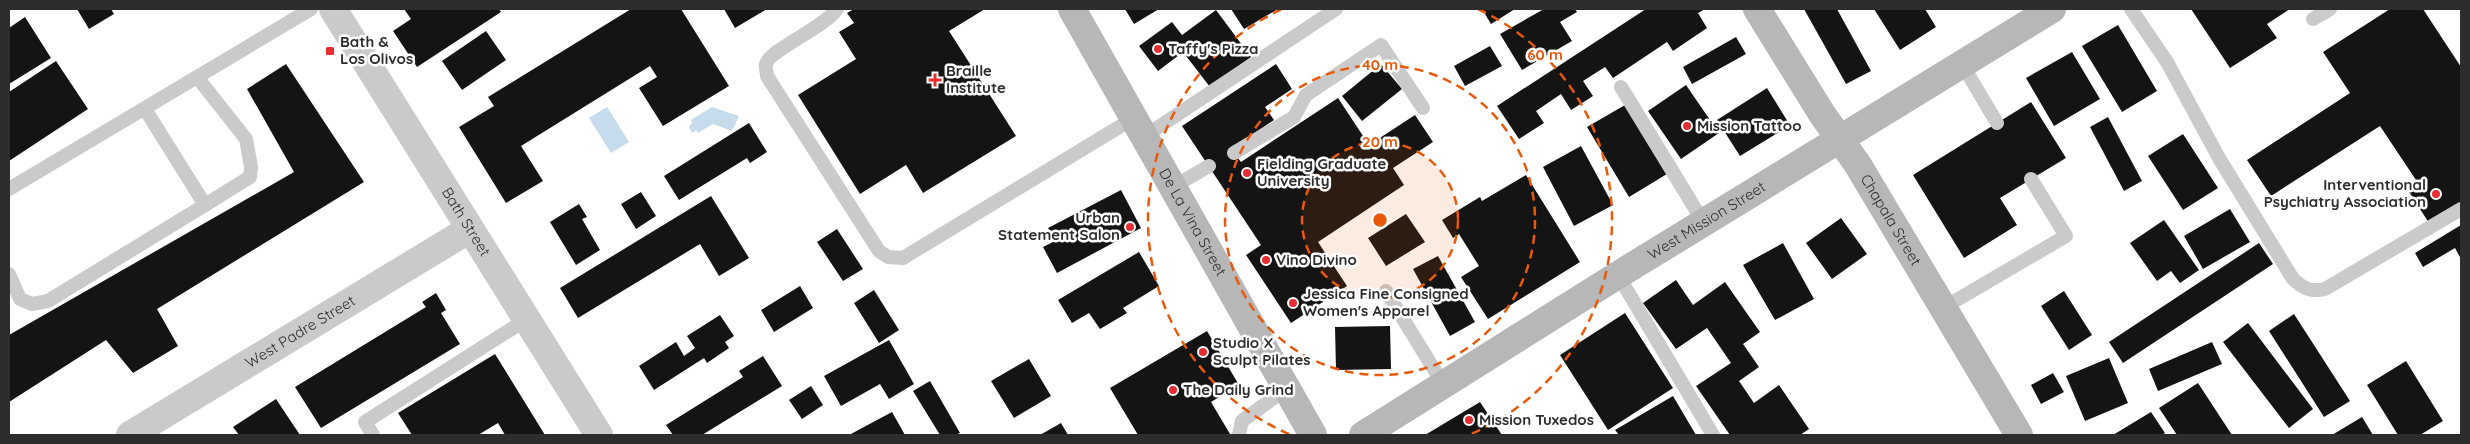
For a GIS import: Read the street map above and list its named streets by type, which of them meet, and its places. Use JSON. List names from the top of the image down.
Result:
{
  "streets": {
    "street": [
      "Chapala Street",
      "West Mission Street",
      "Bath Street",
      "De La Vina Street",
      "West Padre Street"
    ]
  },
  "crossings": [
    ["Chapala Street", "West Mission Street"],
    ["Bath Street", "West Padre Street"]
  ],
  "places": {
    "other": [
      "Taffy's Pizza",
      "Mission Tattoo",
      "Fielding Graduate University",
      "Interventional Psychiatry Association",
      "Urban Statement Salon",
      "Vino Divino",
      "Jessica Fine Consigned Women's Apparel",
      "Studio X Sculpt Pilates",
      "The Daily Grind",
      "Mission Tuxedos"
    ],
    "transit": ["Bath & Los Olivos"],
    "health": ["Braille Institute"]
  },
  "rings": ["60 m", "40 m", "20 m"]
}
